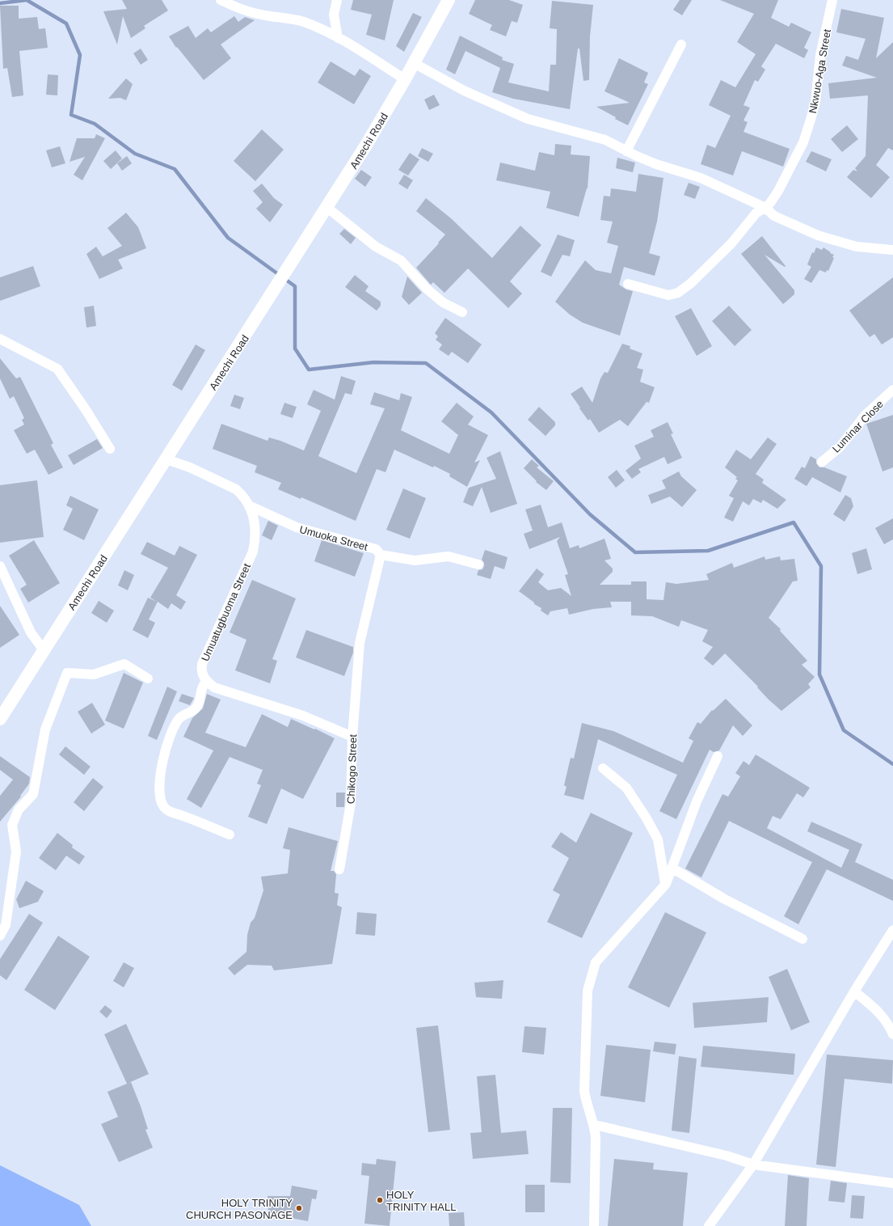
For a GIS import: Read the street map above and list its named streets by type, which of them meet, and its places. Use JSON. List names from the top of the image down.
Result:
{
  "streets": {
    "main road": ["Amechi Road"],
    "street": [
      "Nkwuo-Aga Street",
      "Luminar Close",
      "Umuoka Street",
      "Umuatugbuoma Street",
      "Chikogo Street"
    ]
  },
  "crossings": [
    ["Amechi Road", "Umuatugbuoma Street"],
    ["Umuoka Street", "Umuatugbuoma Street"],
    ["Umuoka Street", "Chikogo Street"]
  ],
  "places": ["HOLY TRINITY HALL", "HOLY TRINITY CHURCH PASONAGE"]
}
